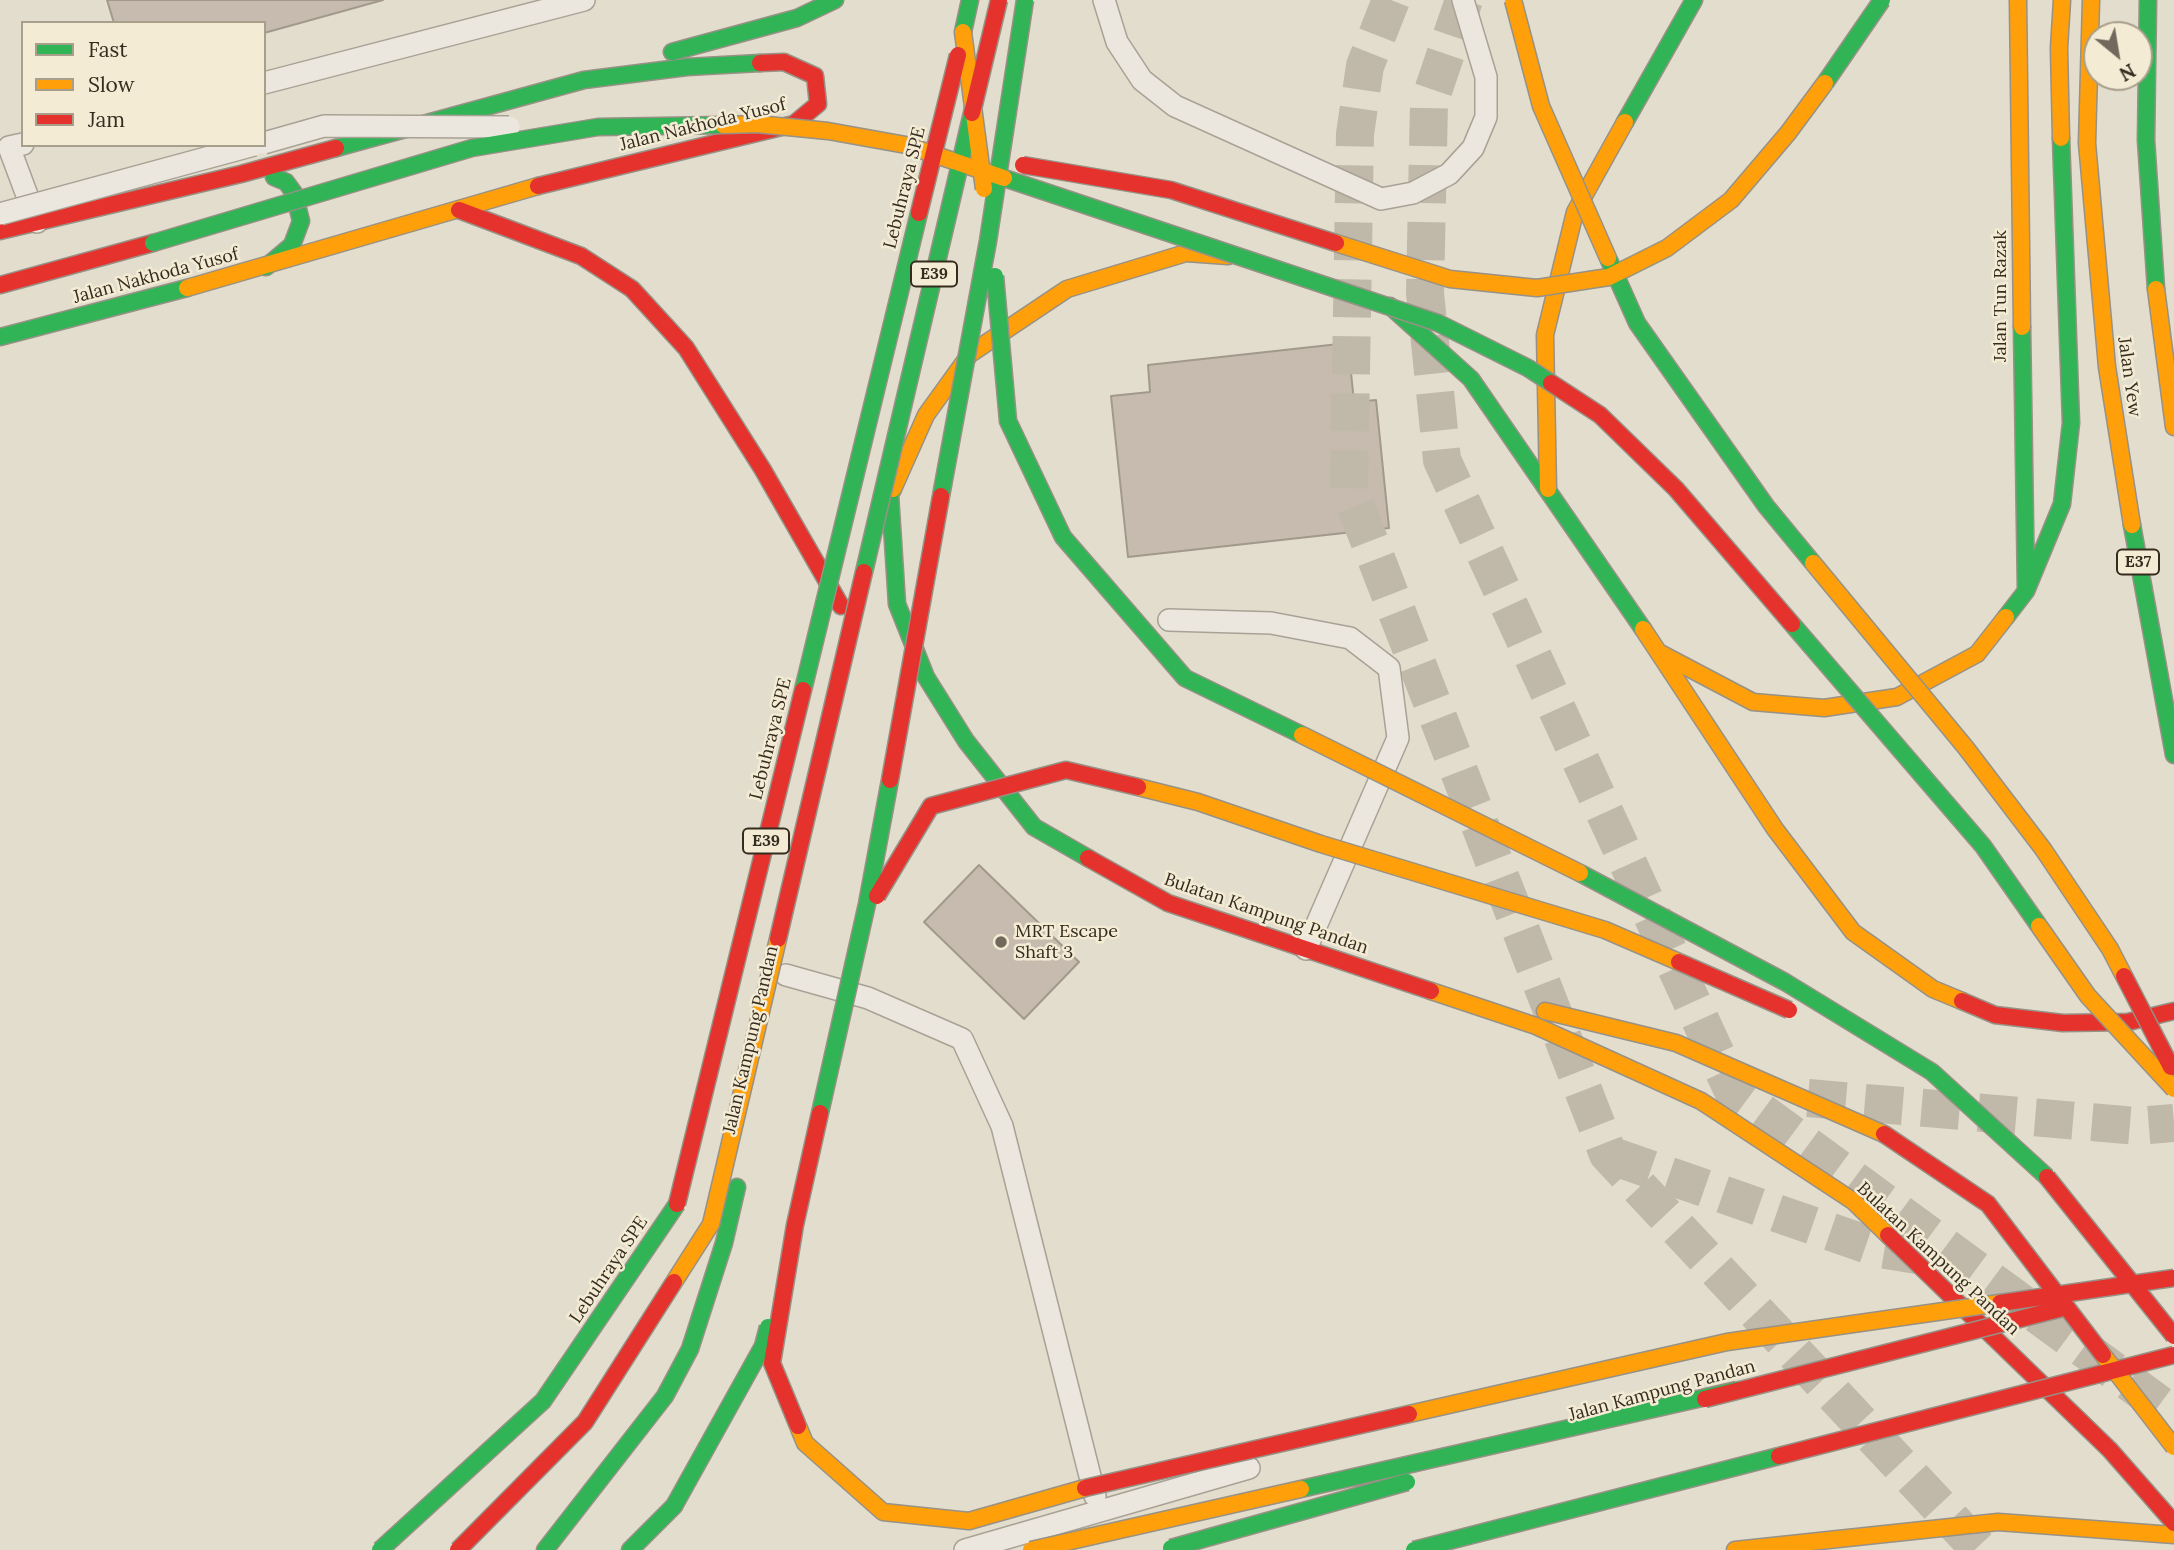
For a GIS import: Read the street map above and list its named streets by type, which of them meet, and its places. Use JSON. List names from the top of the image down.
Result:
{
  "streets": {
    "main road": [
      "Jalan Nakhoda Yusof",
      "Lebuhraya SPE",
      "E39",
      "Jalan Tun Razak",
      "Jalan Yew",
      "E37",
      "Bulatan Kampung Pandan",
      "Jalan Kampung Pandan"
    ]
  },
  "crossings": [
    ["Bulatan Kampung Pandan", "Jalan Kampung Pandan"]
  ],
  "places": ["MRT Escape Shaft 3"],
  "legend": ["Fast", "Slow", "Jam"],
  "north": "bottom right"
}
